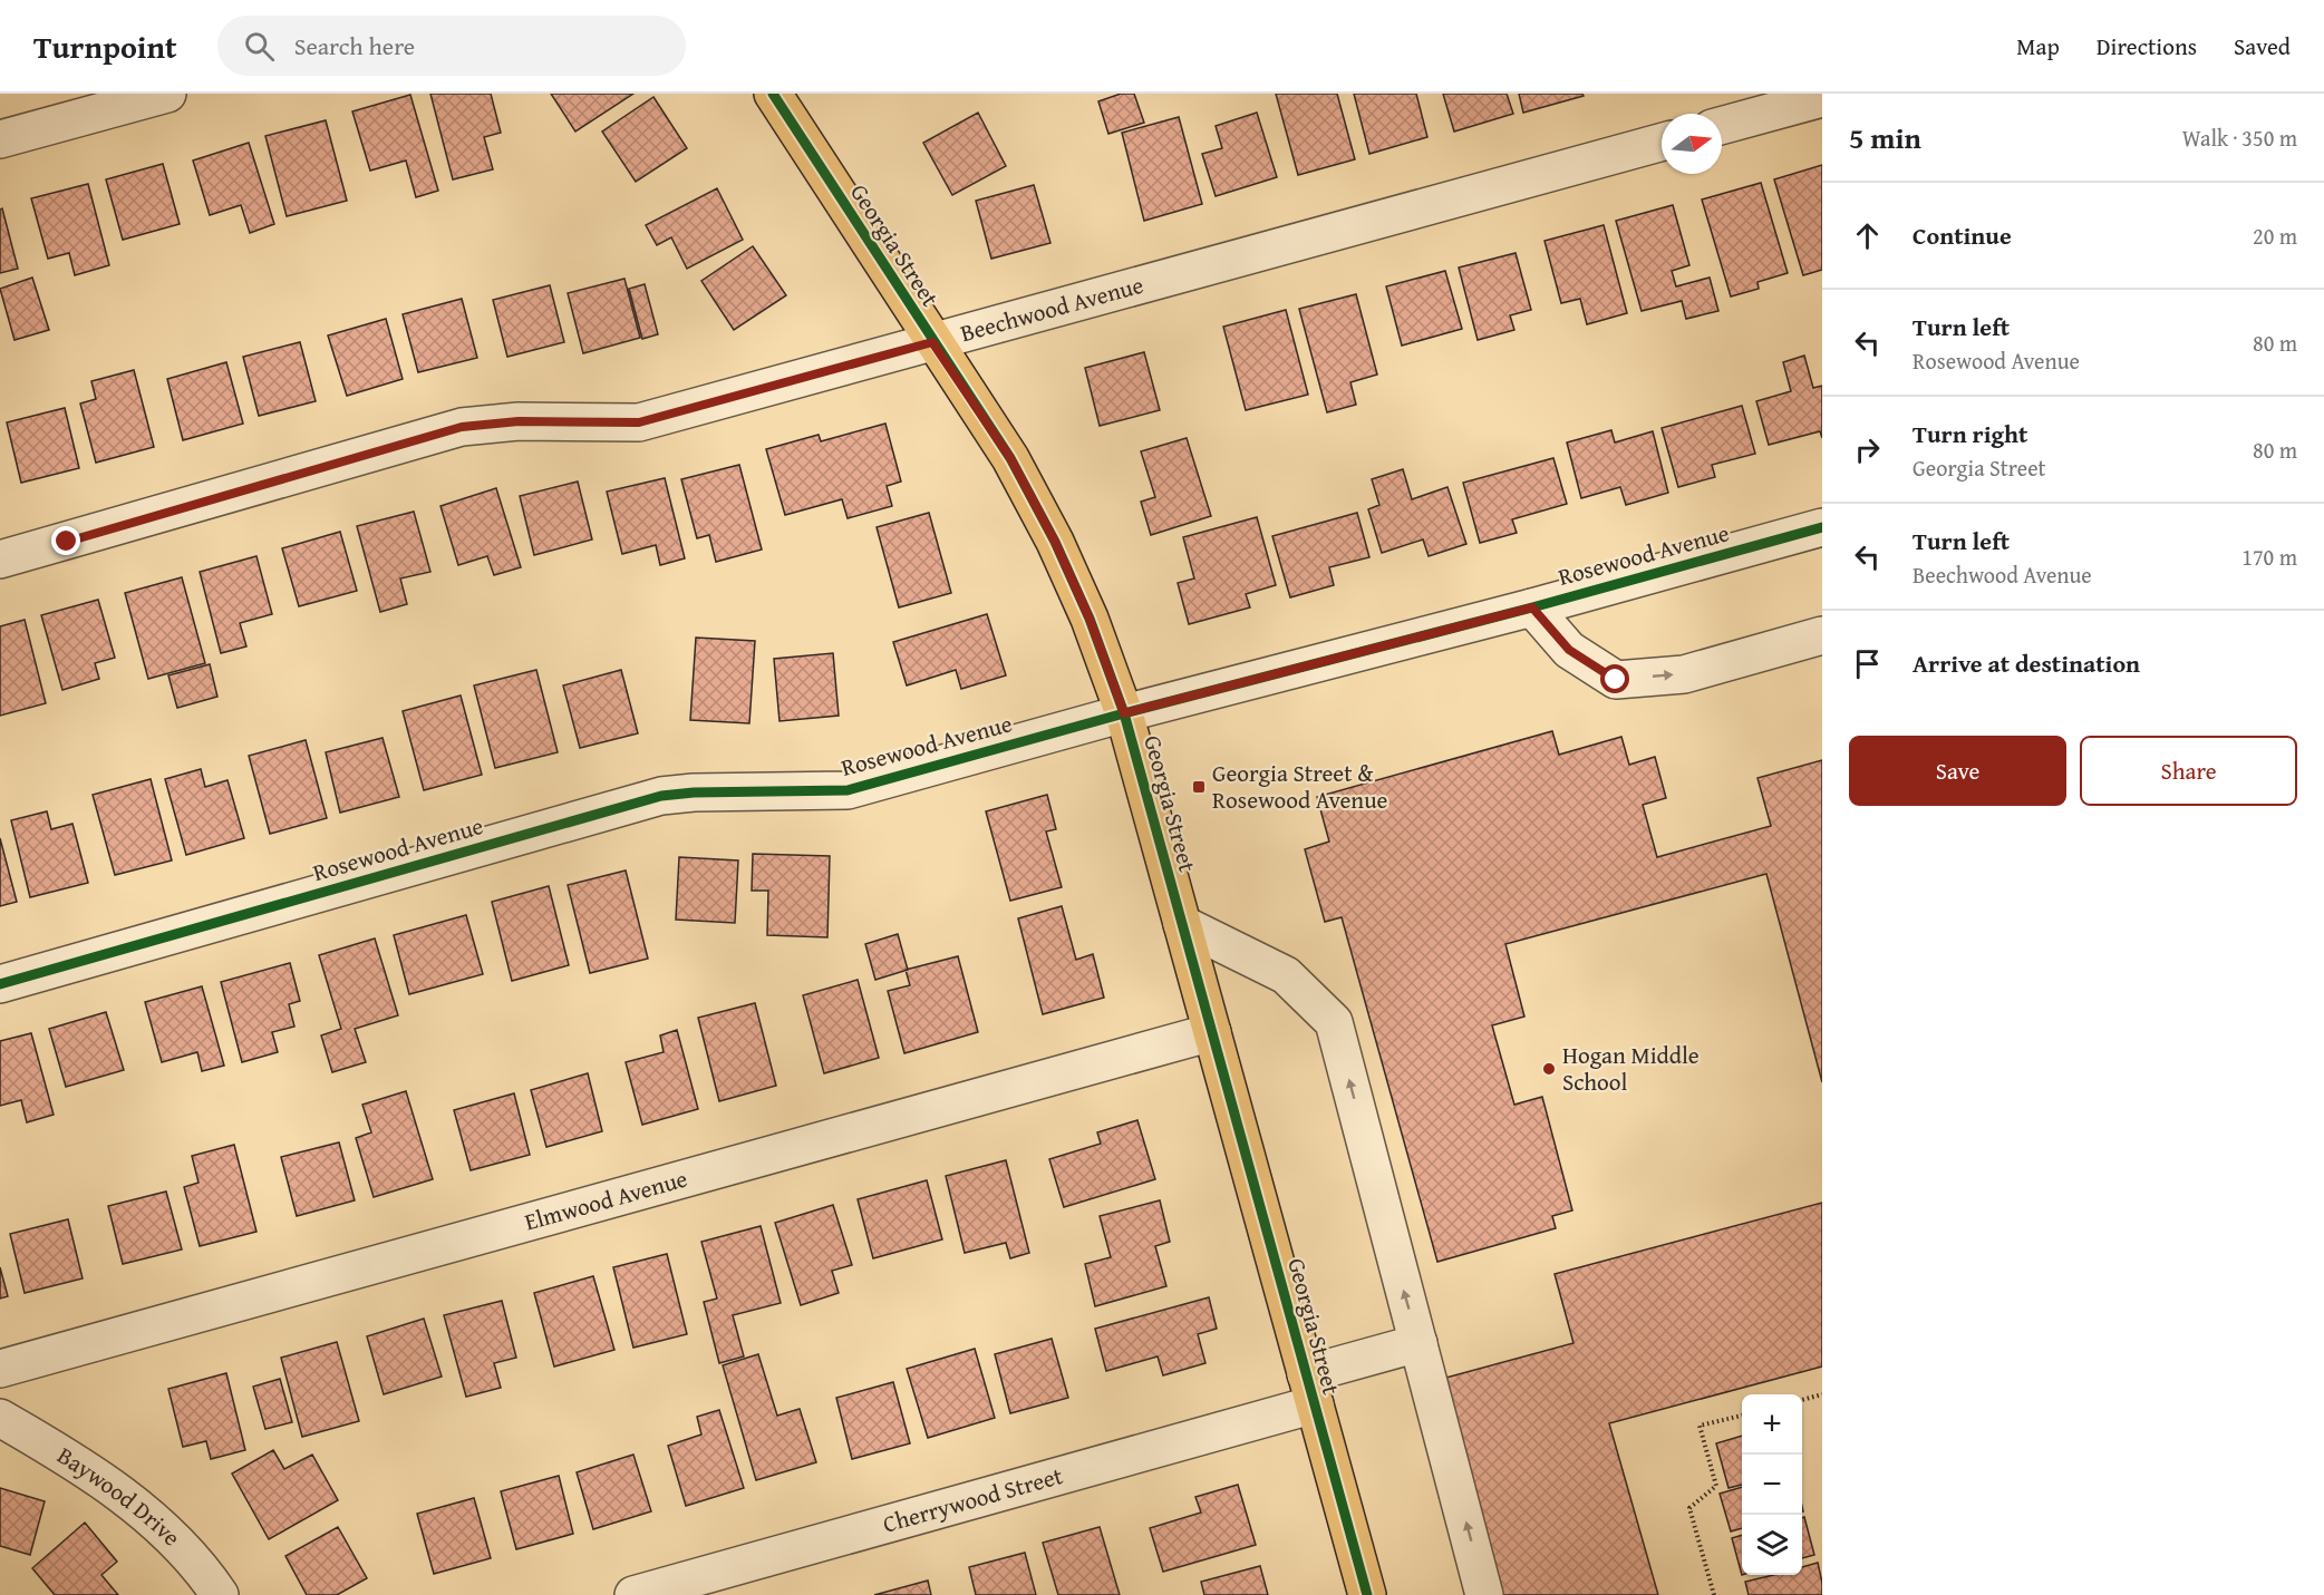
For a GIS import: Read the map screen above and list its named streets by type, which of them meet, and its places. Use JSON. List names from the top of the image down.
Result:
{
  "streets": {
    "main road": ["Georgia Street"],
    "street": [
      "Beechwood Avenue",
      "Rosewood Avenue",
      "Elmwood Avenue",
      "Baywood Drive",
      "Cherrywood Street"
    ]
  },
  "crossings": [
    ["Georgia Street", "Beechwood Avenue"],
    ["Georgia Street", "Rosewood Avenue"],
    ["Georgia Street", "Elmwood Avenue"],
    ["Georgia Street", "Cherrywood Street"]
  ],
  "places": {
    "transit": ["Georgia Street & Rosewood Avenue"],
    "other": ["Hogan Middle School"]
  },
  "north": "right",
  "page": {
    "header": "Turnpoint",
    "search": "Search here",
    "nav": ["Map", "Directions", "Saved"],
    "heading": ["5 min", "Walk · 350 m"],
    "list": [
      ["Continue", "20 m"],
      ["Turn left", "Rosewood Avenue", "80 m"],
      ["Turn right", "Georgia Street", "80 m"],
      ["Turn left", "Beechwood Avenue", "170 m"],
      "Arrive at destination"
    ],
    "buttons": ["Save", "Share"],
    "map_buttons": ["+", "−"]
  }
}
